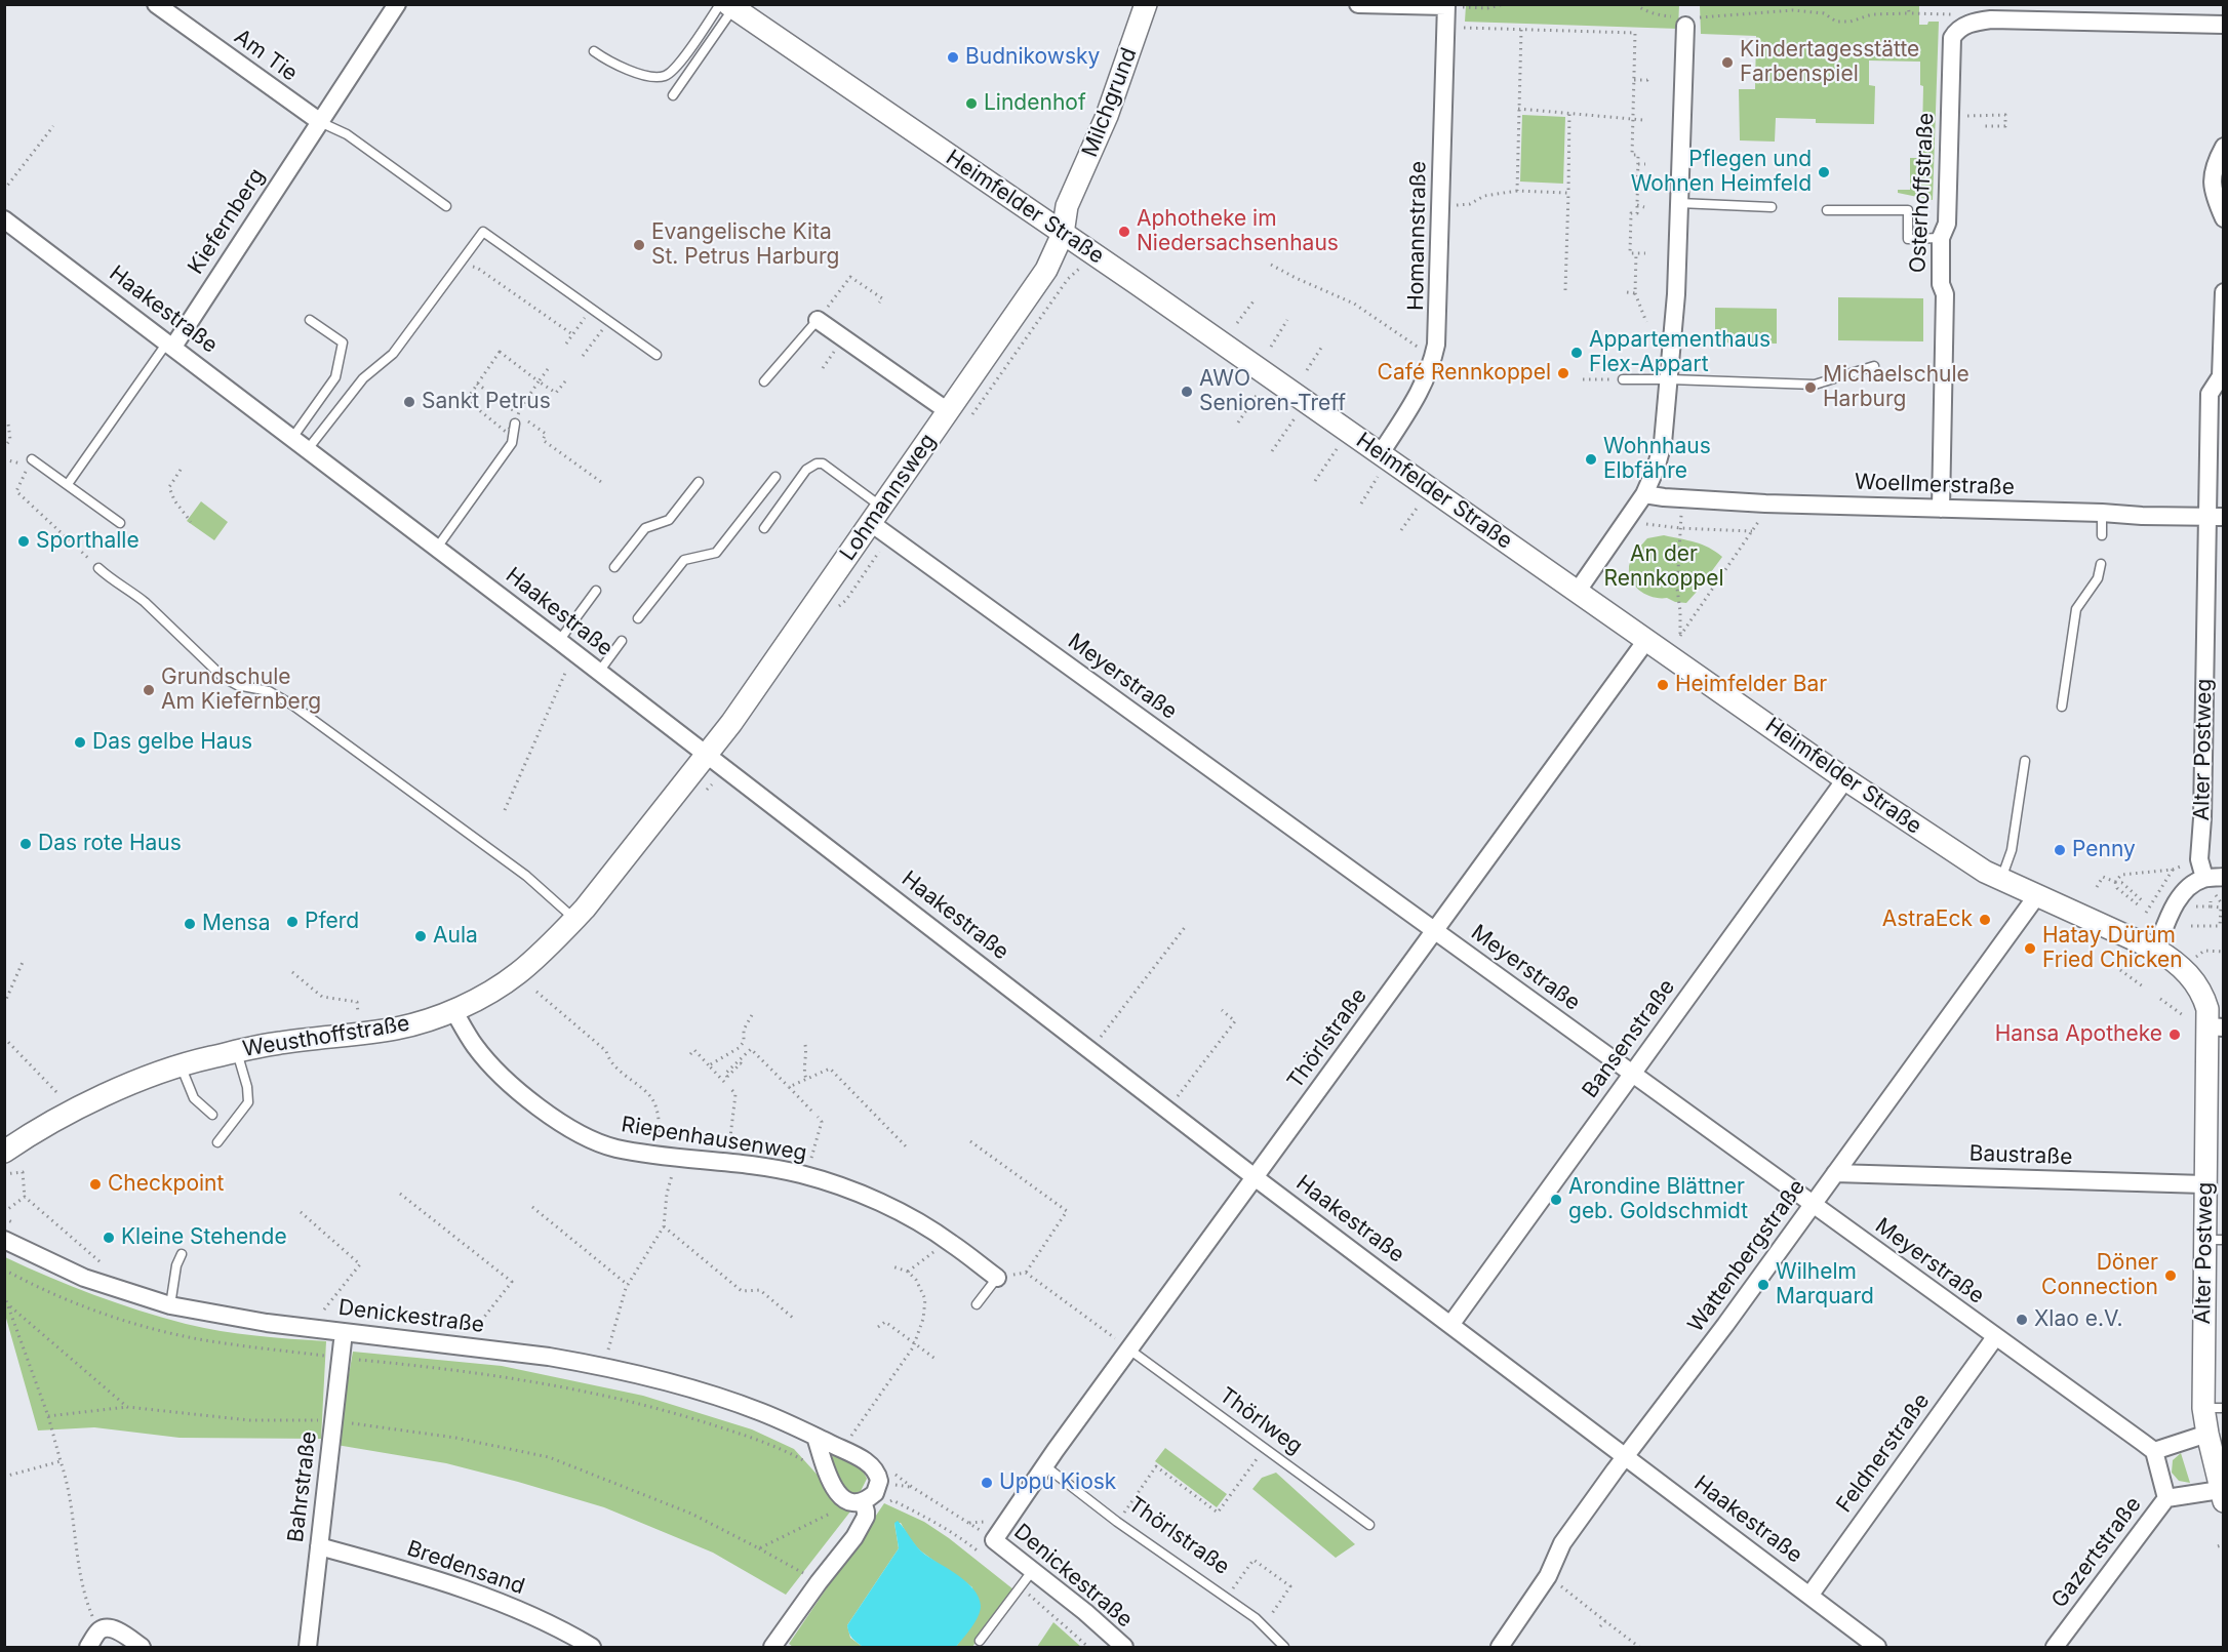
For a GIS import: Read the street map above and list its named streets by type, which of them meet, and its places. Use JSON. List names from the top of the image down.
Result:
{
  "streets": {
    "street": [
      "Am Tie",
      "Milchgrund",
      "Osterhoffstraße",
      "Heimfelder Straße",
      "Kiefernberg",
      "Homannstraße",
      "Haakestraße",
      "Woellmerstraße",
      "Lohmannsweg",
      "Meyerstraße",
      "Alter Postweg",
      "Weusthoffstraße",
      "Thörlstraße",
      "Bansenstraße",
      "Riepenhausenweg",
      "Baustraße",
      "Wattenbergstraße",
      "Denickestraße",
      "Feldnerstraße",
      "Bahrstraße",
      "Gazertstraße",
      "Bredensand"
    ],
    "lane": ["Thörlweg"]
  },
  "crossings": [
    ["Am Tie", "Kiefernberg"],
    ["Milchgrund", "Heimfelder Straße"],
    ["Milchgrund", "Lohmannsweg"],
    ["Osterhoffstraße", "Woellmerstraße"],
    ["Heimfelder Straße", "Homannstraße"],
    ["Heimfelder Straße", "Lohmannsweg"],
    ["Heimfelder Straße", "Alter Postweg"],
    ["Heimfelder Straße", "Thörlstraße"],
    ["Heimfelder Straße", "Bansenstraße"],
    ["Heimfelder Straße", "Wattenbergstraße"],
    ["Kiefernberg", "Haakestraße"],
    ["Haakestraße", "Lohmannsweg"],
    ["Haakestraße", "Weusthoffstraße"],
    ["Haakestraße", "Thörlstraße"],
    ["Haakestraße", "Bansenstraße"],
    ["Haakestraße", "Wattenbergstraße"],
    ["Haakestraße", "Feldnerstraße"],
    ["Woellmerstraße", "Alter Postweg"],
    ["Lohmannsweg", "Meyerstraße"],
    ["Lohmannsweg", "Weusthoffstraße"],
    ["Meyerstraße", "Thörlstraße"],
    ["Meyerstraße", "Bansenstraße"],
    ["Meyerstraße", "Wattenbergstraße"],
    ["Meyerstraße", "Feldnerstraße"],
    ["Alter Postweg", "Baustraße"],
    ["Alter Postweg", "Gazertstraße"],
    ["Weusthoffstraße", "Riepenhausenweg"],
    ["Thörlstraße", "Denickestraße"],
    ["Thörlstraße", "Thörlweg"],
    ["Baustraße", "Wattenbergstraße"],
    ["Denickestraße", "Bahrstraße"],
    ["Bahrstraße", "Bredensand"]
  ],
  "parks": ["An der Rennkoppel"],
  "places": [
    "Budnikowsky",
    "Kindertagesstätte Farbenspiel",
    "Lindenhof",
    "Pflegen und Wohnen Heimfeld",
    "Aphotheke im Niedersachsenhaus",
    "Evangelische Kita St. Petrus Harburg",
    "Appartementhaus Flex-Appart",
    "Café Rennkoppel",
    "Michaelschule Harburg",
    "AWO Senioren-Treff",
    "Sankt Petrus",
    "Wohnhaus Elbfähre",
    "Sporthalle",
    "Heimfelder Bar",
    "Grundschule Am Kiefernberg",
    "Das gelbe Haus",
    "Das rote Haus",
    "Penny",
    "AstraEck",
    "Pferd",
    "Mensa",
    "Aula",
    "Hatay Dürüm Fried Chicken",
    "Hansa Apotheke",
    "Checkpoint",
    "Arondine Blättner geb. Goldschmidt",
    "Kleine Stehende",
    "Döner Connection",
    "Wilhelm Marquard",
    "Xlao e.V.",
    "Uppu Kiosk"
  ]
}
